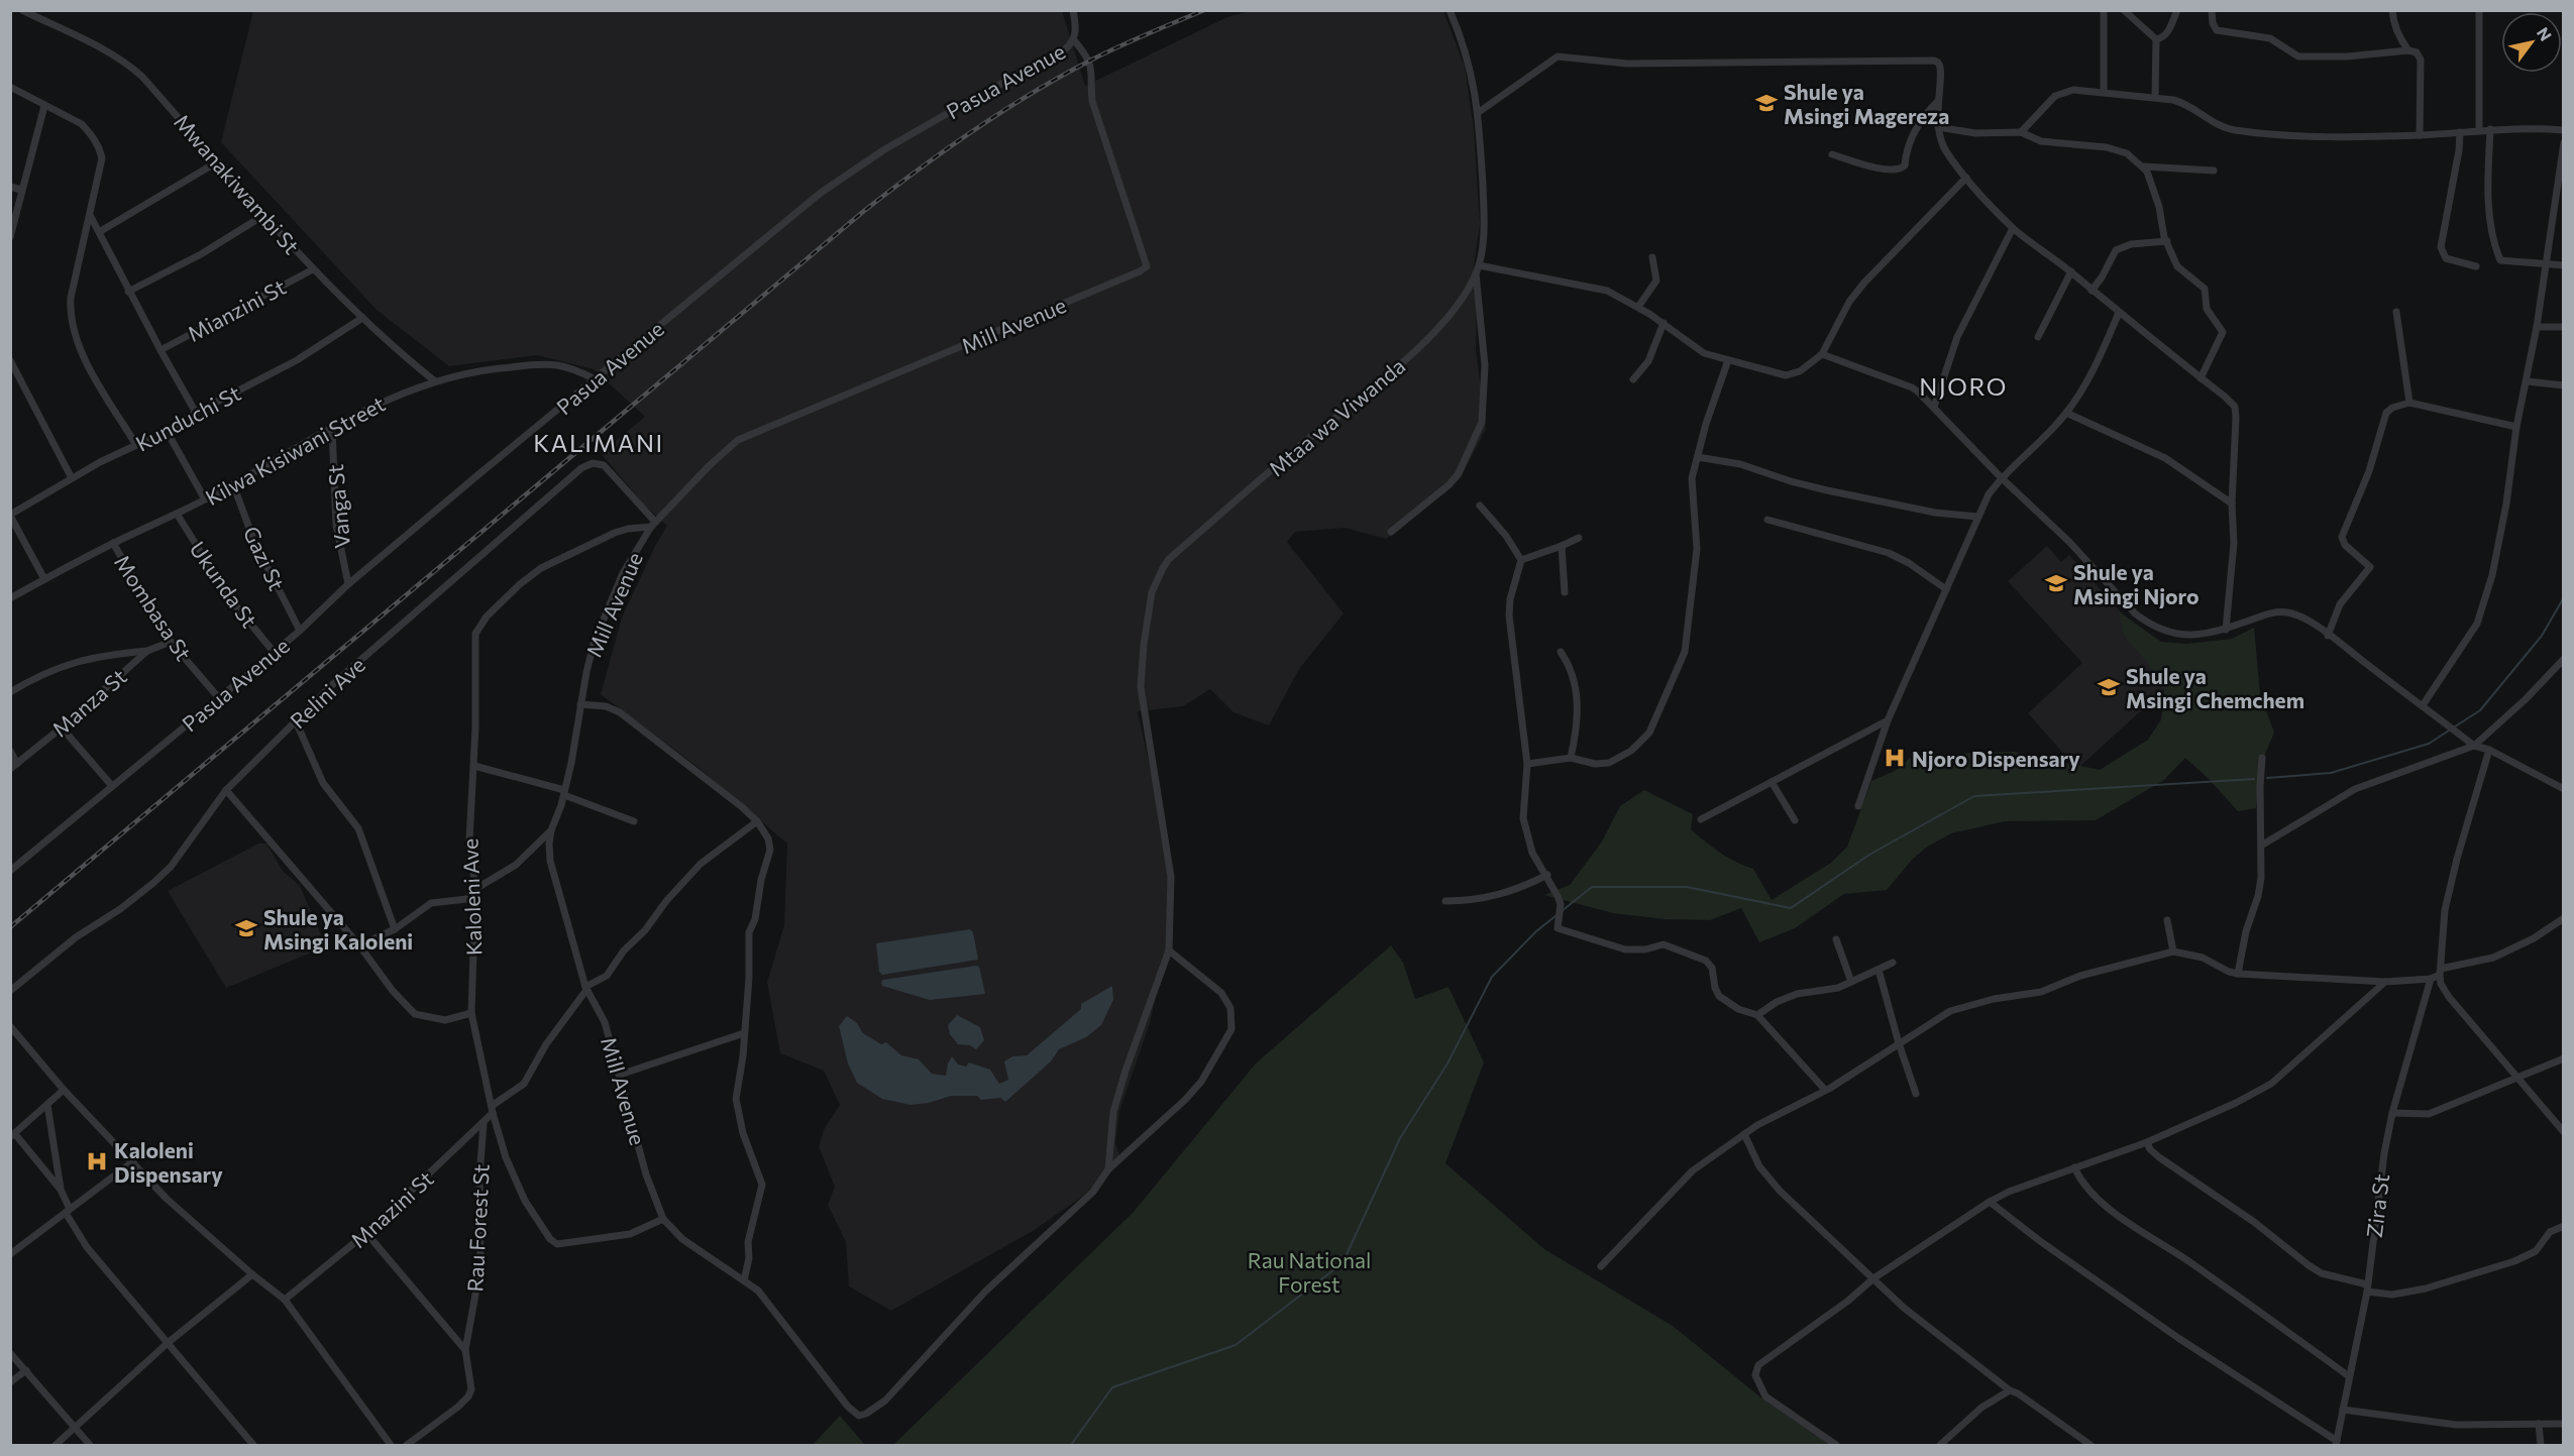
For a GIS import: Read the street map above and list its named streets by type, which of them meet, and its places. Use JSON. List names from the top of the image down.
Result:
{
  "streets": {
    "street": [
      "Pasua Avenue",
      "Mwanakiwambi St",
      "Mianzini St",
      "Mill Avenue",
      "Mtaa wa Viwanda",
      "Kunduchi St",
      "Kilwa Kisiwani Street",
      "Vanga St",
      "Gazi St",
      "Ukunda St",
      "Mombasa St",
      "Relini Ave",
      "Manza St",
      "Kaloleni Ave",
      "Zira St",
      "Mnazini St",
      "Rau Forest St"
    ]
  },
  "crossings": [
    ["Pasua Avenue", "Mill Avenue"],
    ["Pasua Avenue", "Kilwa Kisiwani Street"],
    ["Pasua Avenue", "Vanga St"],
    ["Pasua Avenue", "Gazi St"],
    ["Pasua Avenue", "Ukunda St"],
    ["Pasua Avenue", "Mombasa St"],
    ["Mwanakiwambi St", "Mianzini St"],
    ["Mwanakiwambi St", "Kunduchi St"],
    ["Mwanakiwambi St", "Kilwa Kisiwani Street"],
    ["Mill Avenue", "Mtaa wa Viwanda"],
    ["Mill Avenue", "Relini Ave"],
    ["Mill Avenue", "Kaloleni Ave"],
    ["Mill Avenue", "Mnazini St"],
    ["Kilwa Kisiwani Street", "Vanga St"],
    ["Kilwa Kisiwani Street", "Gazi St"],
    ["Kilwa Kisiwani Street", "Ukunda St"],
    ["Kilwa Kisiwani Street", "Mombasa St"],
    ["Mombasa St", "Manza St"],
    ["Relini Ave", "Kaloleni Ave"],
    ["Kaloleni Ave", "Mnazini St"],
    ["Mnazini St", "Rau Forest St"]
  ],
  "districts": ["NJORO", "KALIMANI"],
  "parks": ["Rau National Forest"],
  "places": {
    "school or university": [
      "Shule ya Msingi Magereza",
      "Shule ya Msingi Njoro",
      "Shule ya Msingi Chemchem",
      "Shule ya Msingi Kaloleni"
    ],
    "hospital": ["Njoro Dispensary", "Kaloleni Dispensary"]
  },
  "north": "top right"
}
